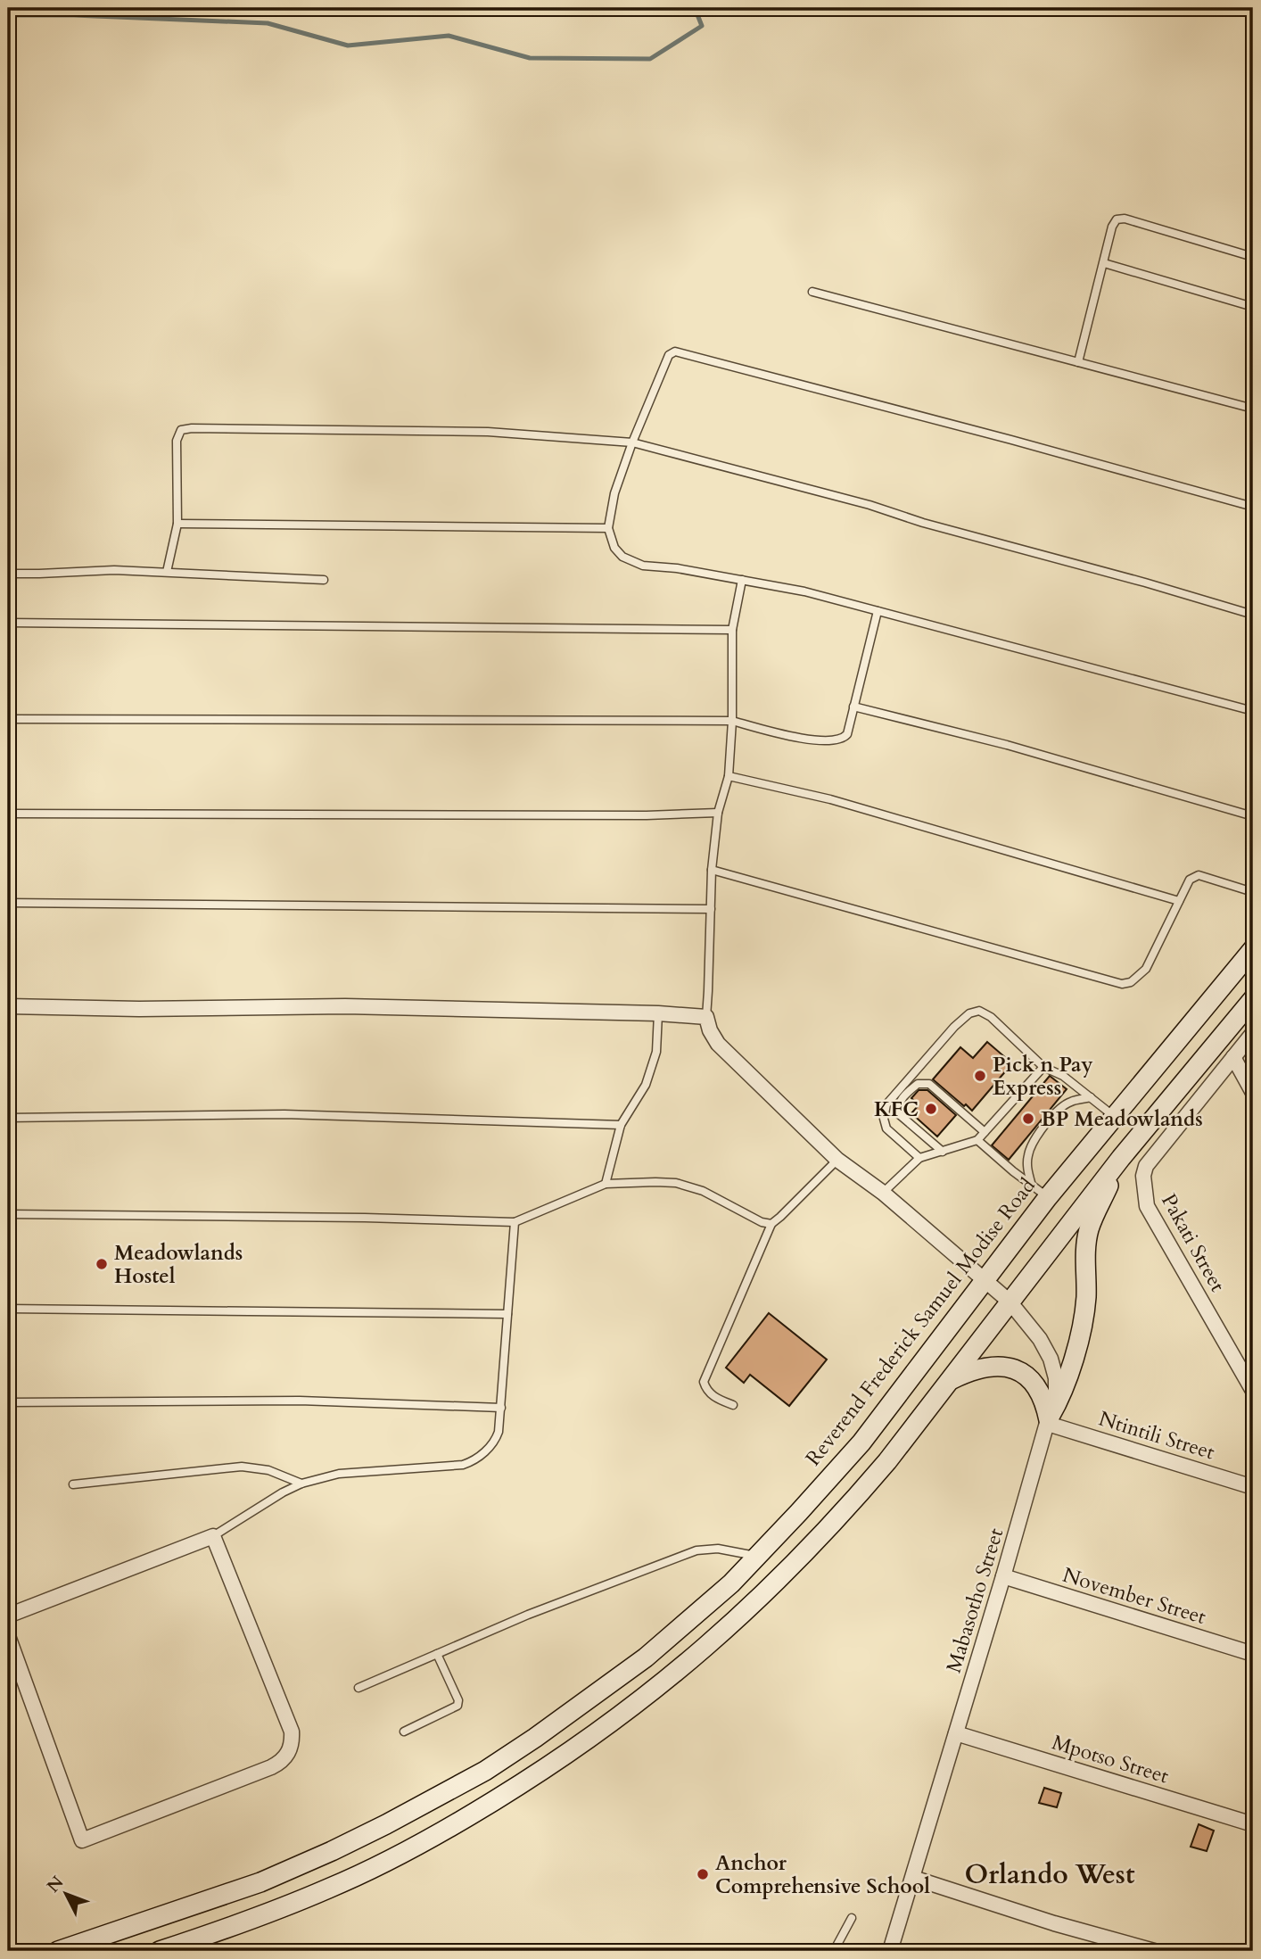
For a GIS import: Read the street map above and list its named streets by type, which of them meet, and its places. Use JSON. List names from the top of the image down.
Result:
{
  "streets": {
    "main road": ["Reverend Frederick Samuel Modise Road"],
    "street": [
      "Pakati Street",
      "Ntintili Street",
      "November Street",
      "Mabasotho Street",
      "Mpotso Street"
    ]
  },
  "crossings": [
    ["Reverend Frederick Samuel Modise Road", "Mabasotho Street"],
    ["Ntintili Street", "Mabasotho Street"],
    ["November Street", "Mabasotho Street"],
    ["Mabasotho Street", "Mpotso Street"]
  ],
  "districts": ["Orlando West"],
  "places": [
    "Pick n Pay Express",
    "KFC",
    "BP Meadowlands",
    "Meadowlands Hostel",
    "Anchor Comprehensive School"
  ],
  "north": "top left"
}
